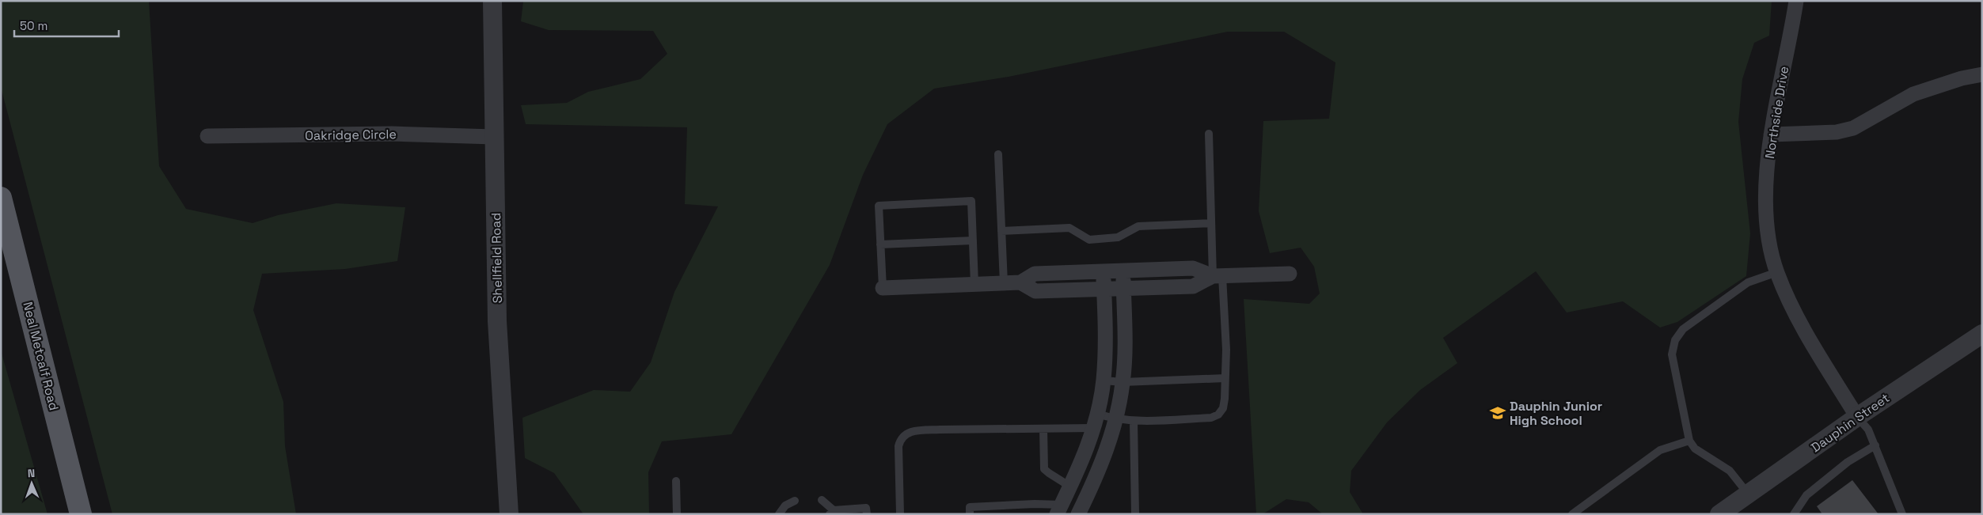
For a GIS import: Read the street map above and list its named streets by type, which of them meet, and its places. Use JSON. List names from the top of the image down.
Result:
{
  "streets": {
    "main road": ["Neal Metcalf Road"],
    "street": [
      "Northside Drive",
      "Oakridge Circle",
      "Shellfield Road",
      "Dauphin Street"
    ]
  },
  "crossings": [
    ["Northside Drive", "Dauphin Street"],
    ["Oakridge Circle", "Shellfield Road"]
  ],
  "places": {
    "school or university": ["Dauphin Junior High School"]
  },
  "scale_bar": "50 m",
  "north": "top"
}
